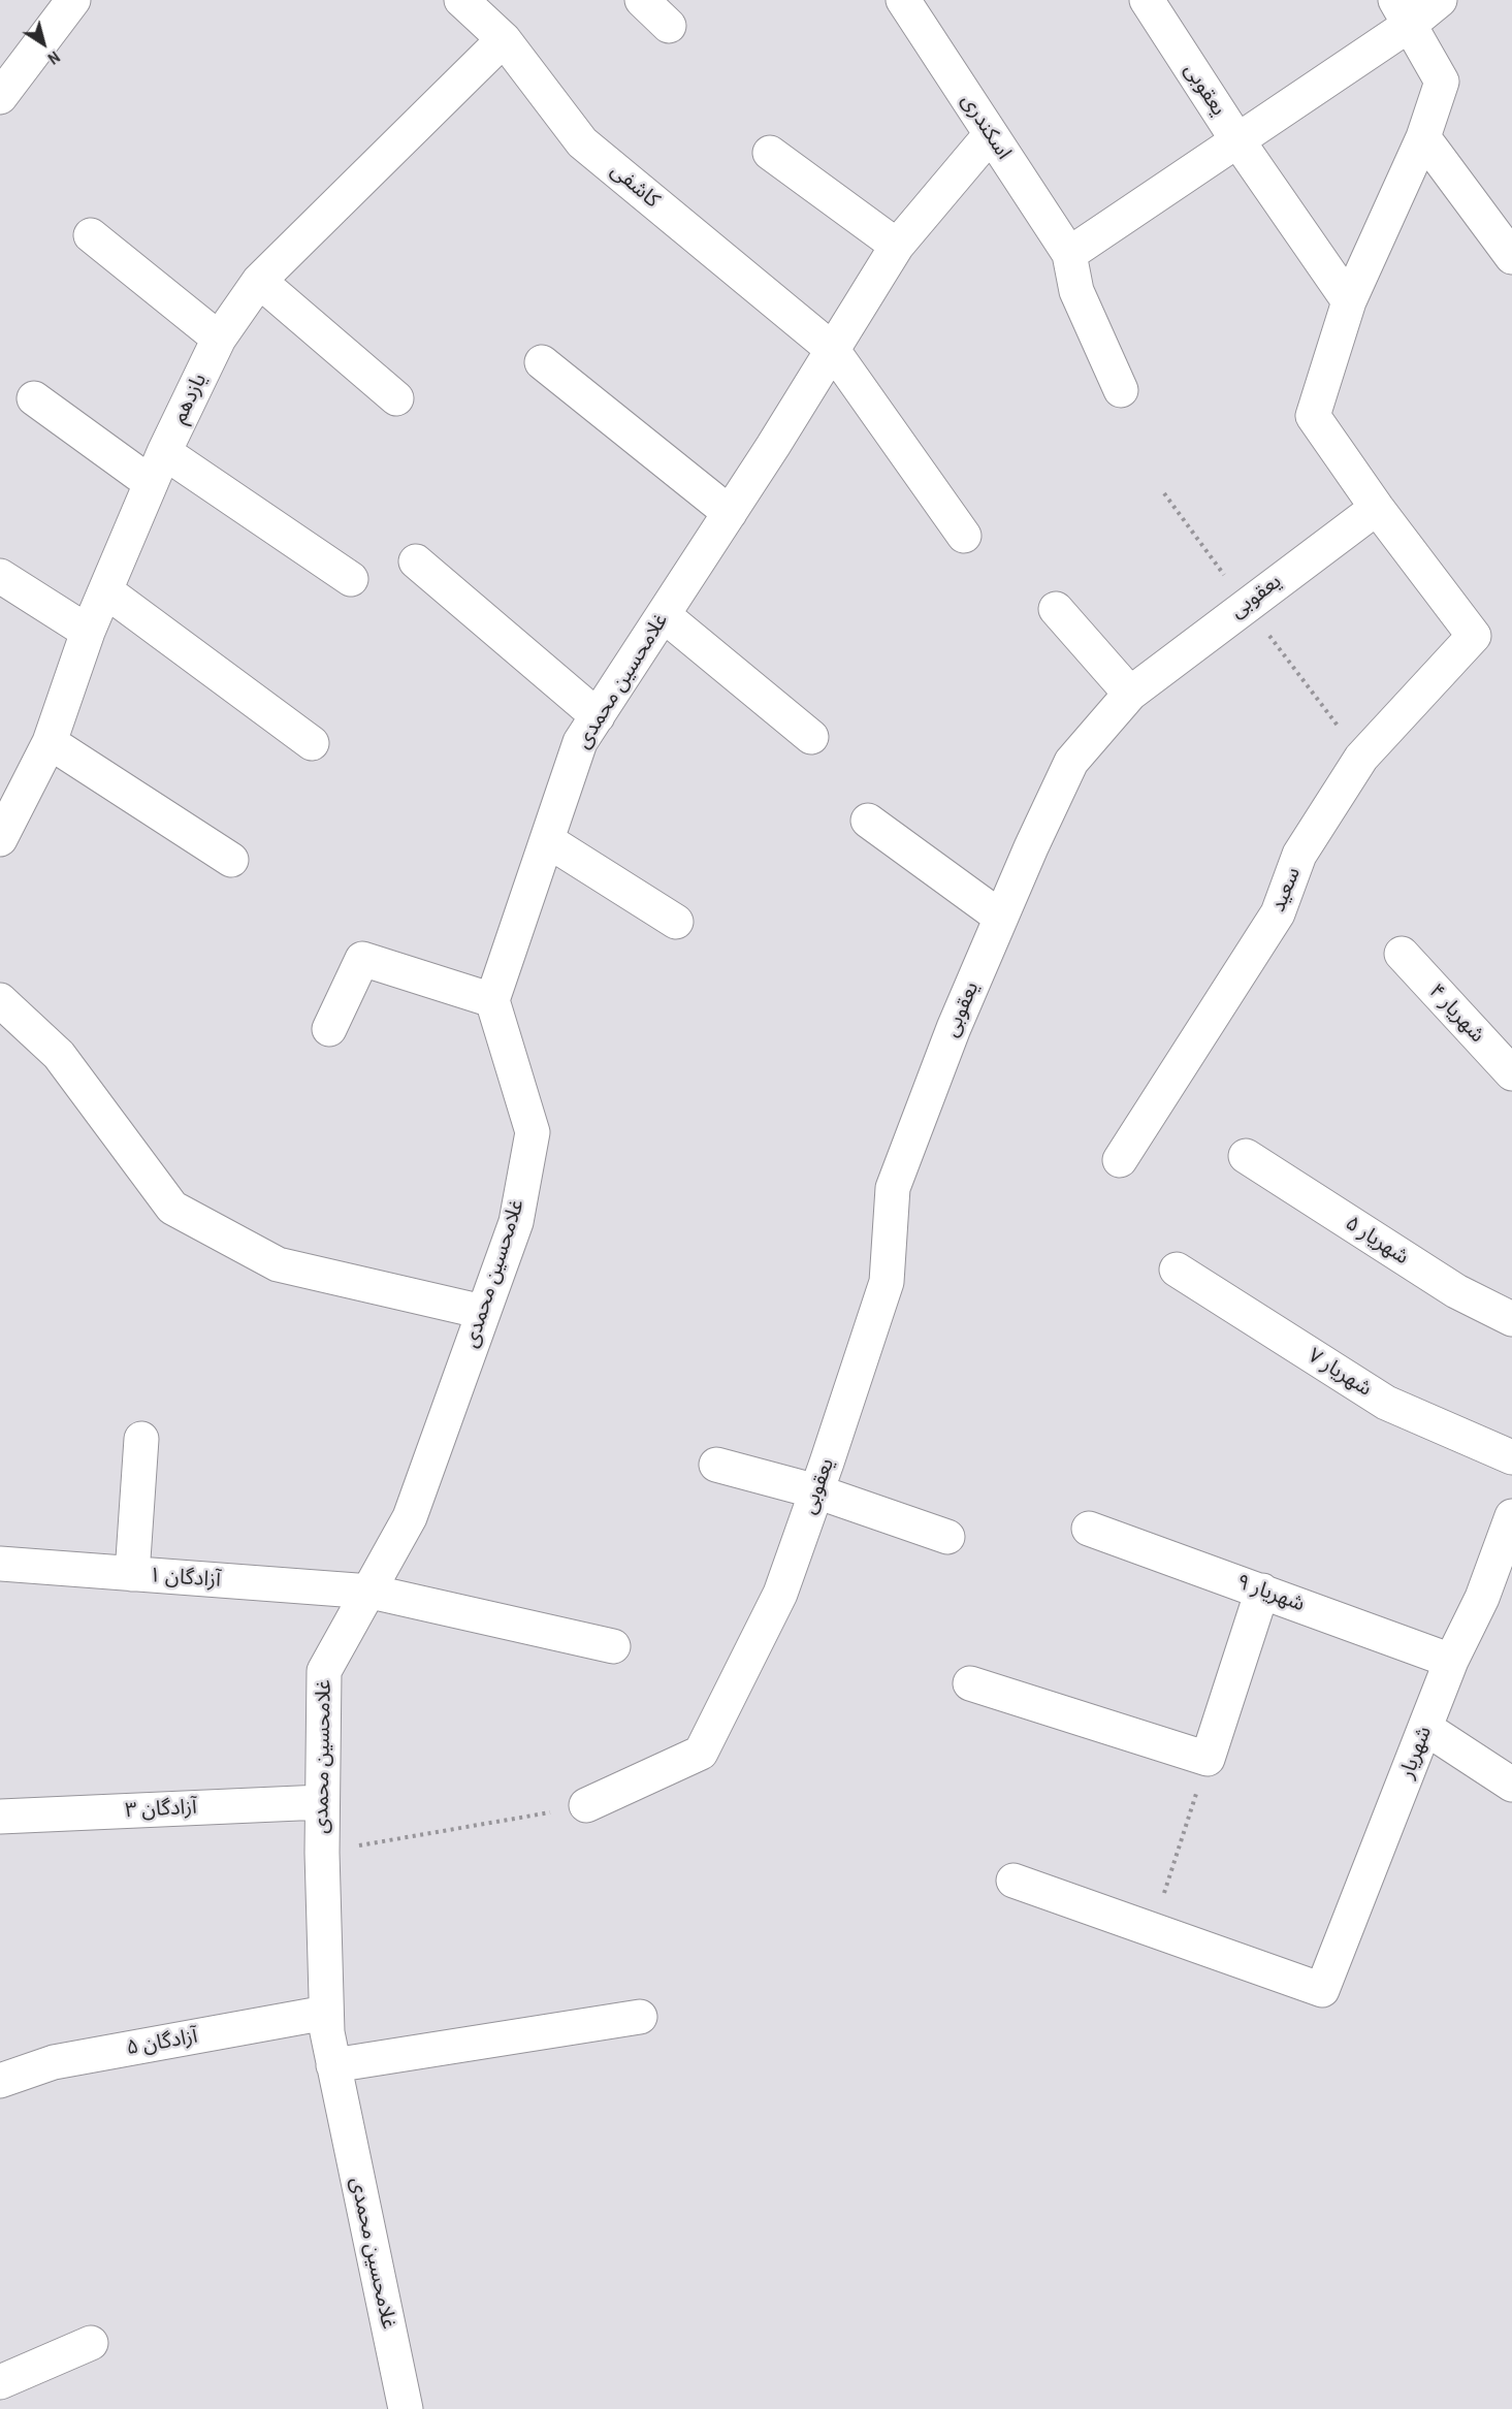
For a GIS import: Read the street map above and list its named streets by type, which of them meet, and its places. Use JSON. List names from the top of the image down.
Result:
{
  "streets": {
    "street": [
      "یعقوبی",
      "اسکندری",
      "کاشفی",
      "یازدهم",
      "غلامحسین محمدی",
      "سعید",
      "شهریار ۴",
      "شهریار ۵",
      "شهریار ۷",
      "آزادگان ۱",
      "شهریار ۹",
      "شهریار",
      "آزادگان ۳",
      "آزادگان ۵"
    ]
  },
  "crossings": [
    ["یعقوبی", "سعید"],
    ["اسکندری", "غلامحسین محمدی"],
    ["کاشفی", "یازدهم"],
    ["کاشفی", "غلامحسین محمدی"],
    ["غلامحسین محمدی", "آزادگان ۱"],
    ["غلامحسین محمدی", "آزادگان ۳"],
    ["غلامحسین محمدی", "آزادگان ۵"],
    ["شهریار ۹", "شهریار"]
  ],
  "north": "bottom right"
}
